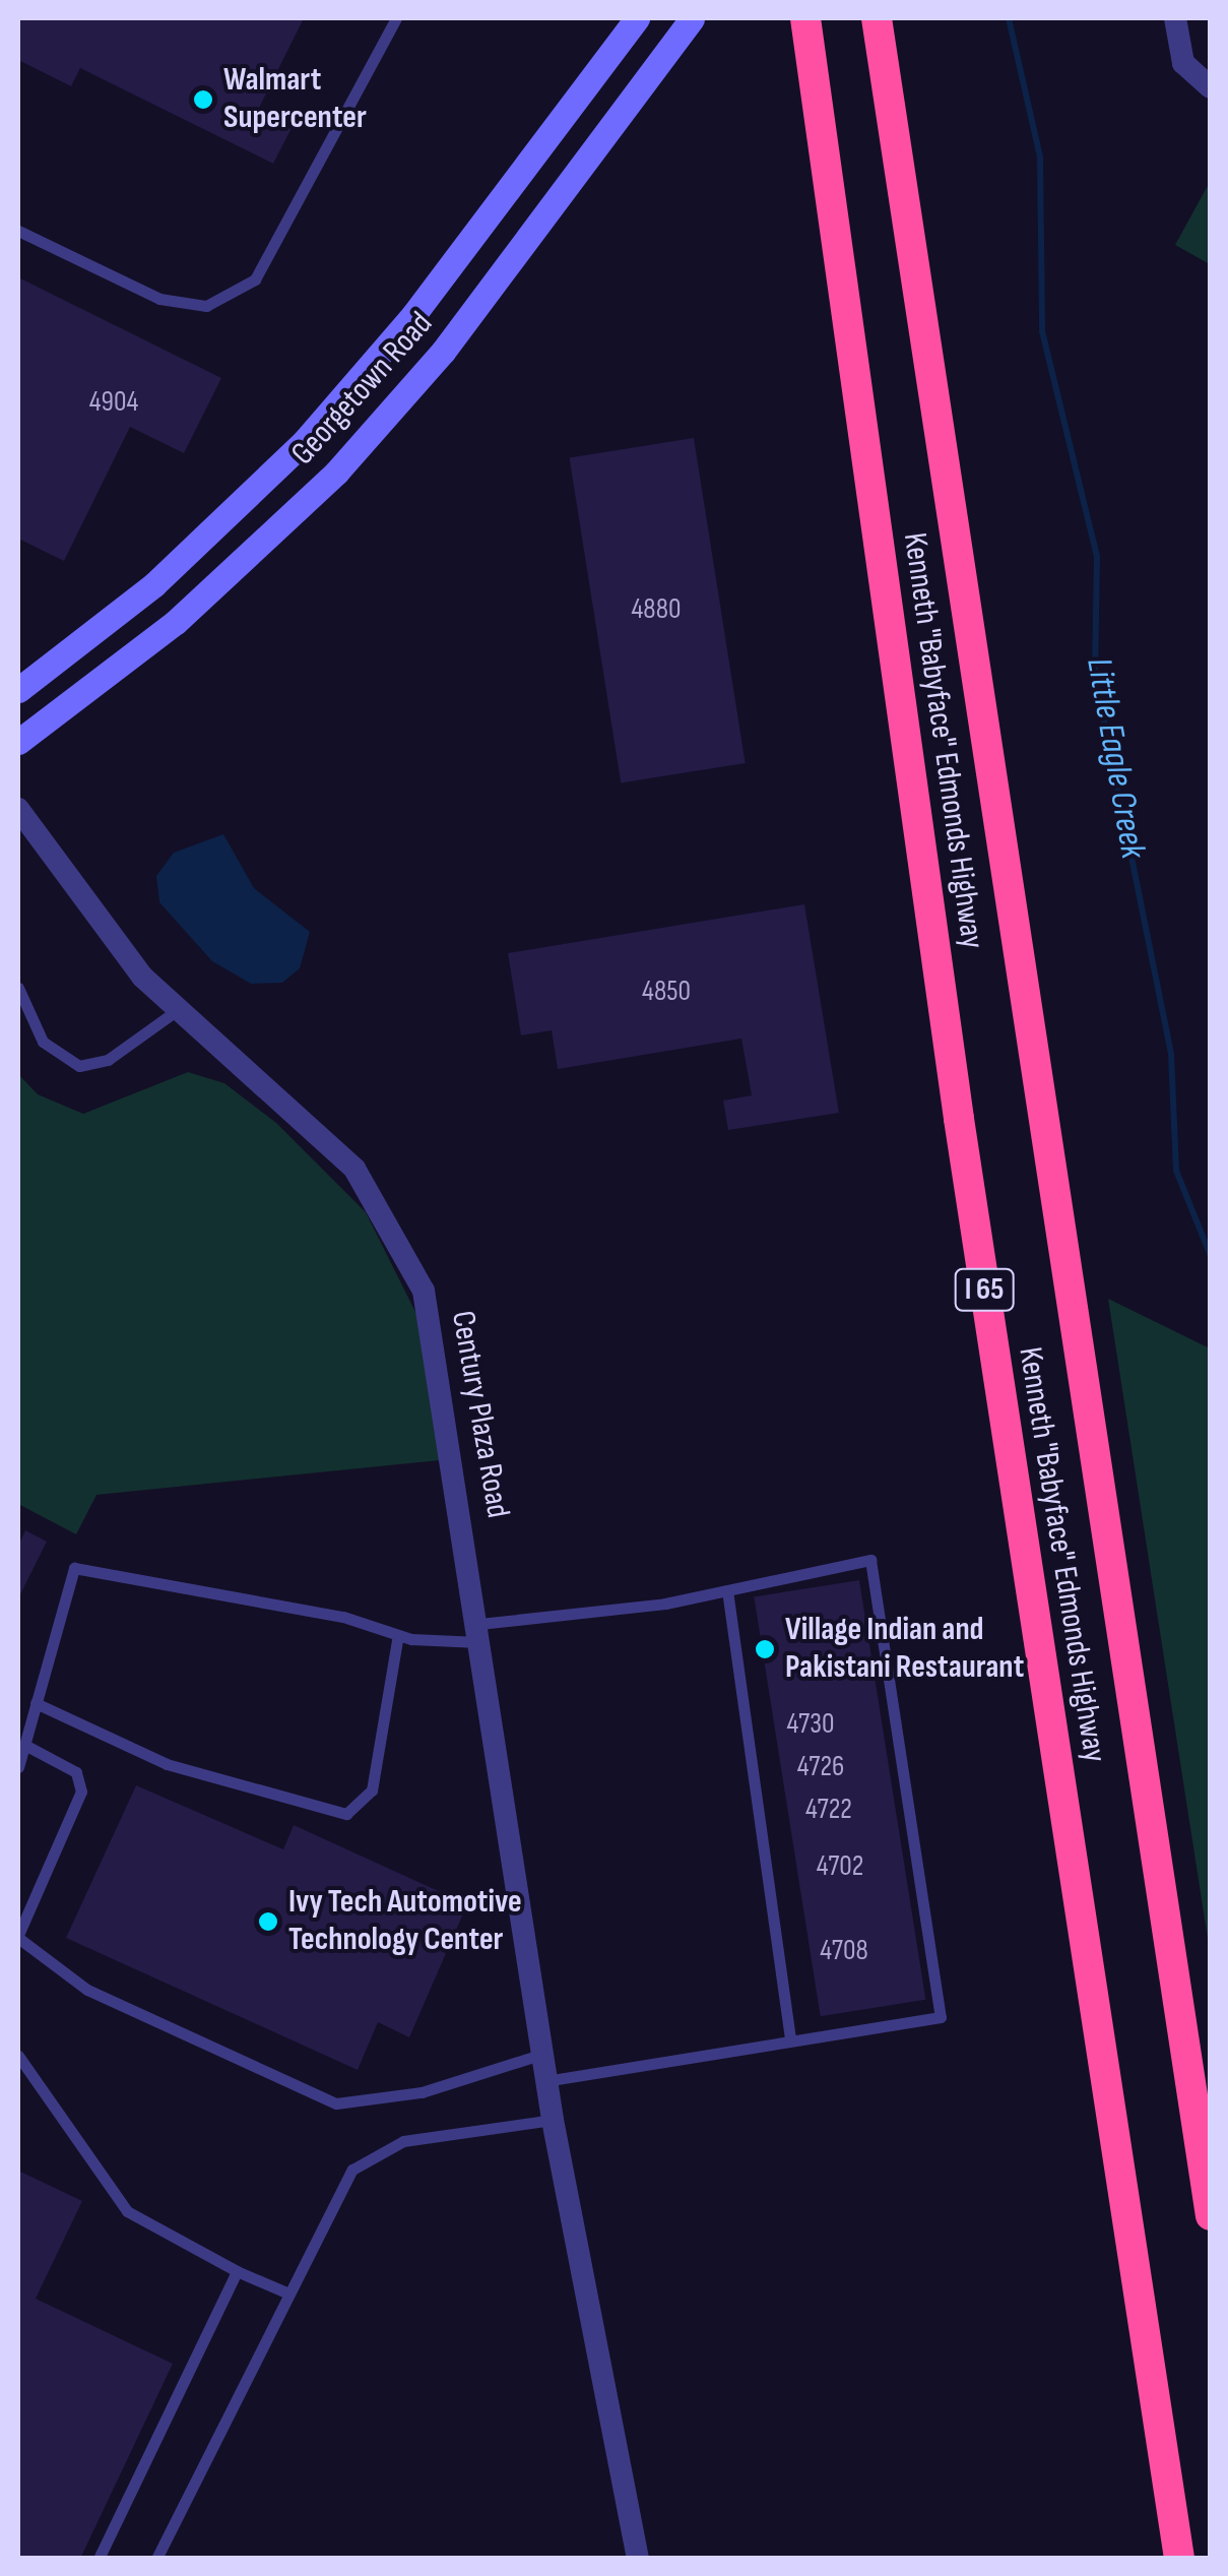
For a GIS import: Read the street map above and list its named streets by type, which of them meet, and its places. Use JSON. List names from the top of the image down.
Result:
{
  "streets": {
    "highway": ["Kenneth \"Babyface\" Edmonds Highway", "I 65"],
    "main road": ["Georgetown Road"],
    "street": ["Century Plaza Road"]
  },
  "water": ["Little Eagle Creek"],
  "places": ["Walmart Supercenter", "Village Indian and Pakistani Restaurant", "Ivy Tech Automotive Technology Center"],
  "house_numbers": [
    "4904",
    "4880",
    "4850",
    "4730",
    "4726",
    "4722",
    "4702",
    "4708"
  ]
}
